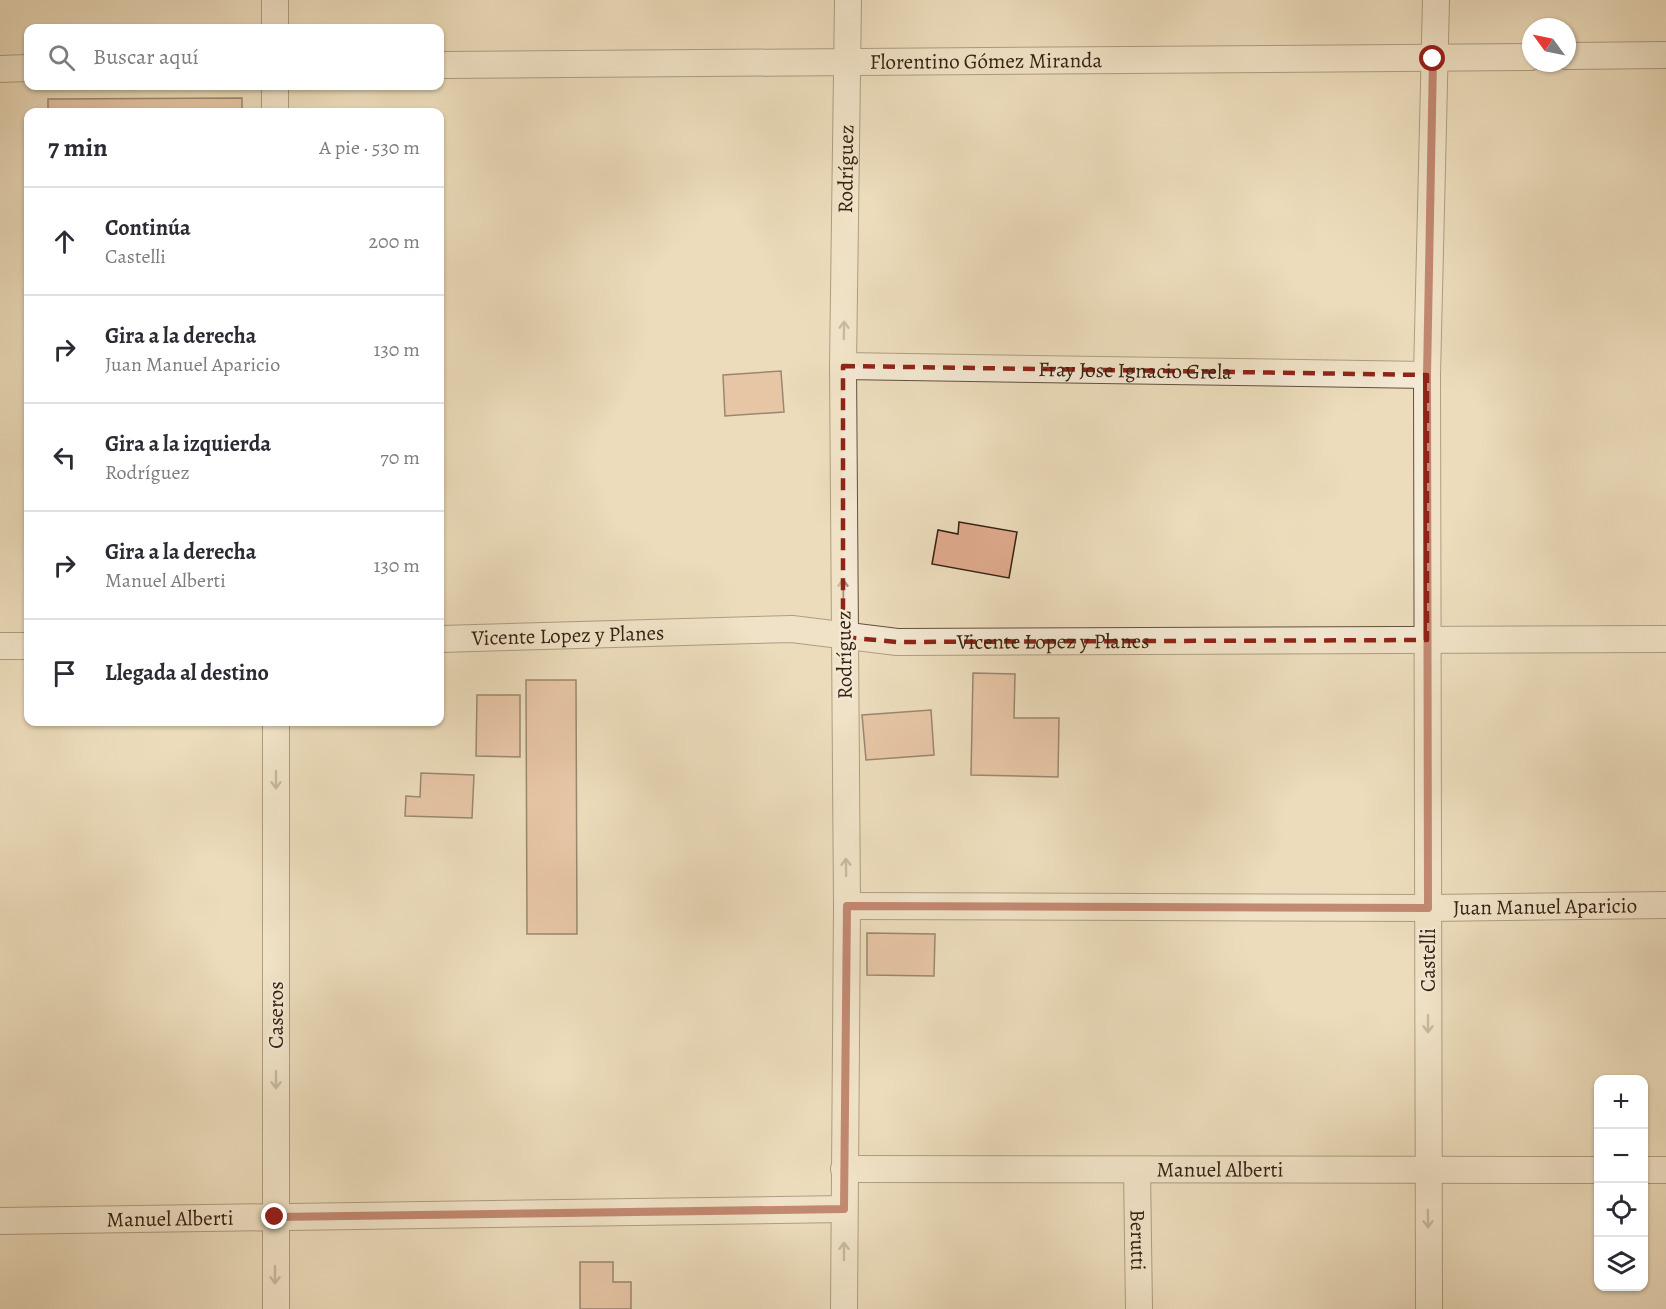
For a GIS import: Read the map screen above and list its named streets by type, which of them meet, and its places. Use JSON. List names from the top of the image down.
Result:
{
  "streets": {
    "street": [
      "Florentino Gómez Miranda",
      "Rodríguez",
      "Fray Jose Ignacio Grela",
      "Vicente Lopez y Planes",
      "Juan Manuel Aparicio",
      "Castelli",
      "Caseros",
      "Manuel Alberti",
      "Berutti"
    ]
  },
  "crossings": [
    ["Florentino Gómez Miranda", "Rodríguez"],
    ["Florentino Gómez Miranda", "Castelli"],
    ["Rodríguez", "Fray Jose Ignacio Grela"],
    ["Rodríguez", "Vicente Lopez y Planes"],
    ["Rodríguez", "Juan Manuel Aparicio"],
    ["Rodríguez", "Manuel Alberti"],
    ["Fray Jose Ignacio Grela", "Castelli"],
    ["Vicente Lopez y Planes", "Castelli"],
    ["Juan Manuel Aparicio", "Castelli"],
    ["Castelli", "Manuel Alberti"],
    ["Caseros", "Manuel Alberti"],
    ["Manuel Alberti", "Berutti"]
  ],
  "one_way": ["Rodríguez", "Caseros"],
  "north": "top left",
  "page": {
    "search": "Buscar aquí",
    "heading": ["7 min", "A pie · 530 m"],
    "list": [
      ["Continúa", "Castelli", "200 m"],
      ["Gira a la derecha", "Juan Manuel Aparicio", "130 m"],
      ["Gira a la izquierda", "Rodríguez", "70 m"],
      ["Gira a la derecha", "Manuel Alberti", "130 m"],
      "Llegada al destino"
    ],
    "map_buttons": ["+", "−"]
  }
}
